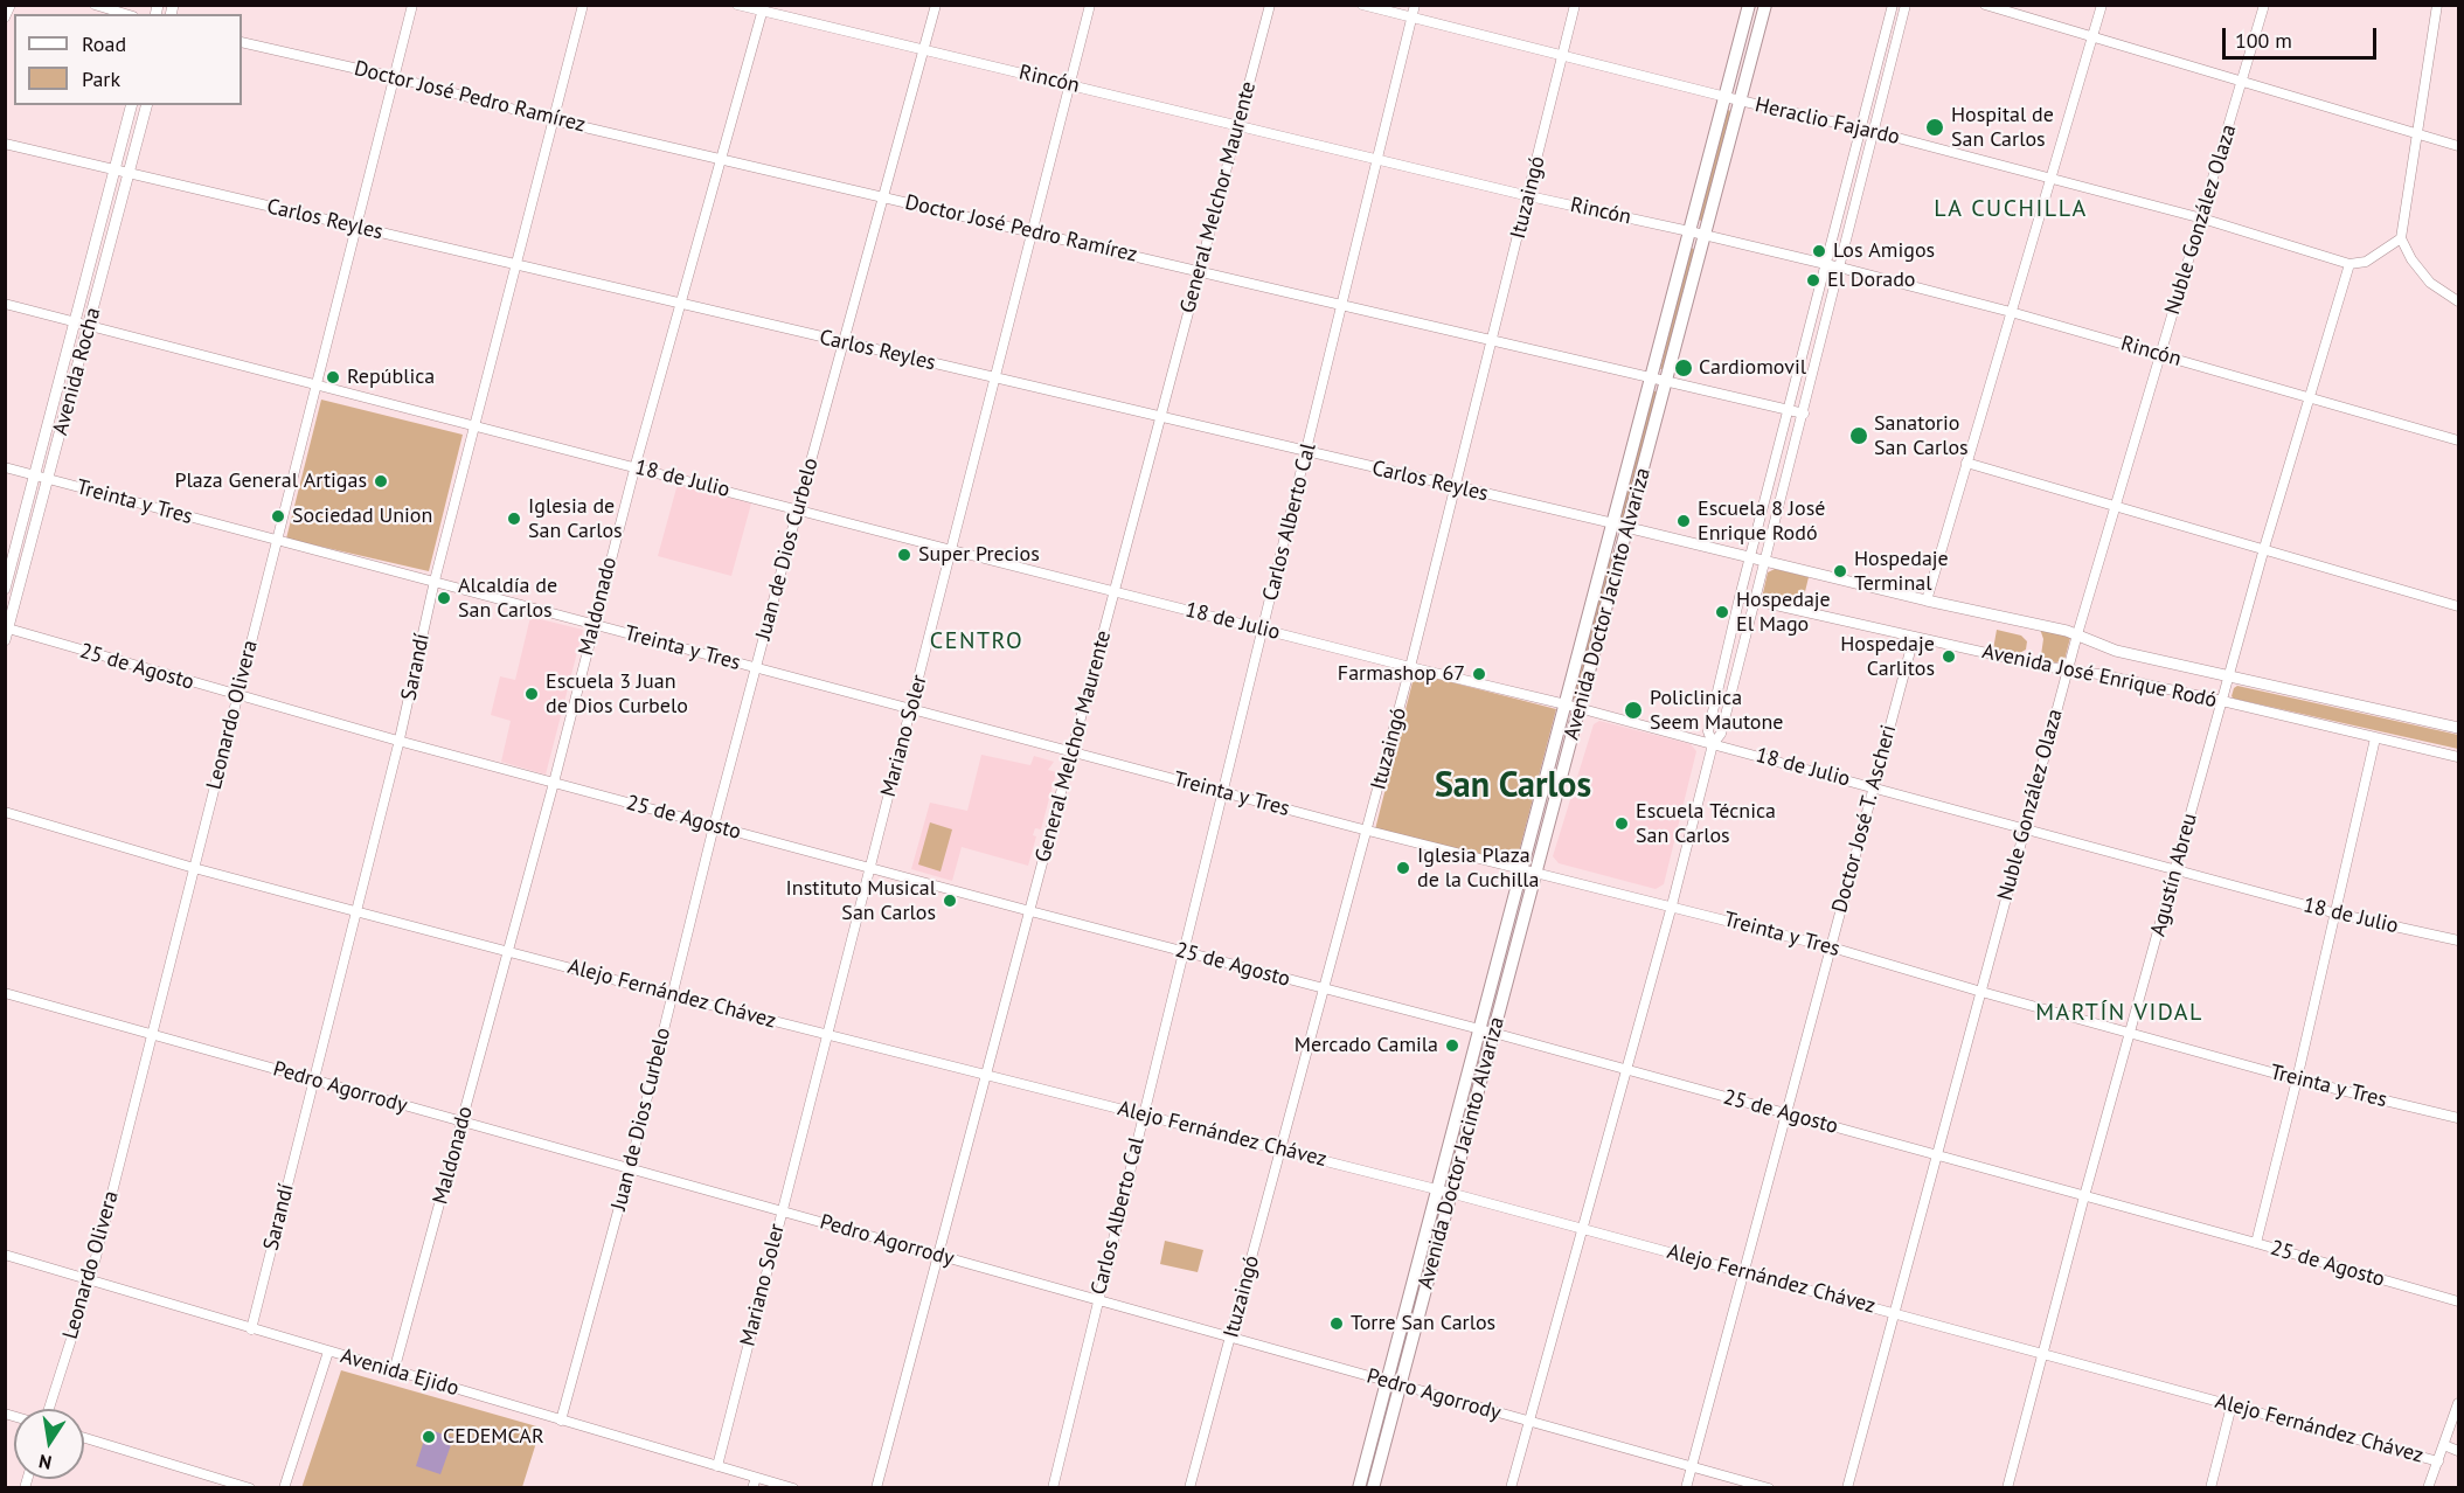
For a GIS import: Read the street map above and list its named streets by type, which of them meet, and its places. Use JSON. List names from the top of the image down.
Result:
{
  "streets": {
    "main road": ["Avenida Doctor Jacinto Alvariza"],
    "street": [
      "Rincón",
      "Doctor José Pedro Ramírez",
      "Heraclio Fajardo",
      "General Melchor Maurente",
      "Ituzaingó",
      "Carlos Reyles",
      "Nuble González Olaza",
      "Avenida Rocha",
      "18 de Julio",
      "Treinta y Tres",
      "Carlos Alberto Cal",
      "Juan de Dios Curbelo",
      "Maldonado",
      "25 de Agosto",
      "Sarandí",
      "Avenida José Enrique Rodó",
      "Leonardo Olivera",
      "Mariano Soler",
      "Doctor José T. Ascheri",
      "Agustín Abreu",
      "Alejo Fernández Chávez",
      "Pedro Agorrody",
      "Avenida Ejido"
    ]
  },
  "crossings": [
    ["Rincón", "General Melchor Maurente"],
    ["Rincón", "Ituzaingó"],
    ["Rincón", "Nuble González Olaza"],
    ["Rincón", "Carlos Alberto Cal"],
    ["Rincón", "Juan de Dios Curbelo"],
    ["Rincón", "Avenida Doctor Jacinto Alvariza"],
    ["Rincón", "Maldonado"],
    ["Rincón", "Mariano Soler"],
    ["Rincón", "Agustín Abreu"],
    ["Doctor José Pedro Ramírez", "General Melchor Maurente"],
    ["Doctor José Pedro Ramírez", "Ituzaingó"],
    ["Doctor José Pedro Ramírez", "Carlos Alberto Cal"],
    ["Doctor José Pedro Ramírez", "Juan de Dios Curbelo"],
    ["Doctor José Pedro Ramírez", "Avenida Doctor Jacinto Alvariza"],
    ["Doctor José Pedro Ramírez", "Maldonado"],
    ["Doctor José Pedro Ramírez", "Sarandí"],
    ["Doctor José Pedro Ramírez", "Leonardo Olivera"],
    ["Doctor José Pedro Ramírez", "Mariano Soler"],
    ["Heraclio Fajardo", "Ituzaingó"],
    ["Heraclio Fajardo", "Nuble González Olaza"],
    ["Heraclio Fajardo", "Carlos Alberto Cal"],
    ["Heraclio Fajardo", "Avenida Doctor Jacinto Alvariza"],
    ["Heraclio Fajardo", "Agustín Abreu"],
    ["General Melchor Maurente", "Carlos Reyles"],
    ["General Melchor Maurente", "18 de Julio"],
    ["General Melchor Maurente", "Treinta y Tres"],
    ["General Melchor Maurente", "25 de Agosto"],
    ["General Melchor Maurente", "Alejo Fernández Chávez"],
    ["General Melchor Maurente", "Pedro Agorrody"],
    ["Ituzaingó", "Carlos Reyles"],
    ["Ituzaingó", "18 de Julio"],
    ["Ituzaingó", "Treinta y Tres"],
    ["Ituzaingó", "25 de Agosto"],
    ["Ituzaingó", "Alejo Fernández Chávez"],
    ["Ituzaingó", "Pedro Agorrody"],
    ["Carlos Reyles", "Avenida Rocha"],
    ["Carlos Reyles", "Carlos Alberto Cal"],
    ["Carlos Reyles", "Juan de Dios Curbelo"],
    ["Carlos Reyles", "Avenida Doctor Jacinto Alvariza"],
    ["Carlos Reyles", "Maldonado"],
    ["Carlos Reyles", "Sarandí"],
    ["Carlos Reyles", "Avenida José Enrique Rodó"],
    ["Carlos Reyles", "Leonardo Olivera"],
    ["Carlos Reyles", "Mariano Soler"],
    ["Nuble González Olaza", "18 de Julio"],
    ["Nuble González Olaza", "Treinta y Tres"],
    ["Nuble González Olaza", "25 de Agosto"],
    ["Nuble González Olaza", "Avenida José Enrique Rodó"],
    ["Nuble González Olaza", "Alejo Fernández Chávez"],
    ["Avenida Rocha", "18 de Julio"],
    ["Avenida Rocha", "Treinta y Tres"],
    ["Avenida Rocha", "25 de Agosto"],
    ["18 de Julio", "Carlos Alberto Cal"],
    ["18 de Julio", "Juan de Dios Curbelo"],
    ["18 de Julio", "Avenida Doctor Jacinto Alvariza"],
    ["18 de Julio", "Maldonado"],
    ["18 de Julio", "Sarandí"],
    ["18 de Julio", "Leonardo Olivera"],
    ["18 de Julio", "Mariano Soler"],
    ["18 de Julio", "Doctor José T. Ascheri"],
    ["18 de Julio", "Agustín Abreu"],
    ["Treinta y Tres", "Carlos Alberto Cal"],
    ["Treinta y Tres", "Juan de Dios Curbelo"],
    ["Treinta y Tres", "Avenida Doctor Jacinto Alvariza"],
    ["Treinta y Tres", "Maldonado"],
    ["Treinta y Tres", "Sarandí"],
    ["Treinta y Tres", "Leonardo Olivera"],
    ["Treinta y Tres", "Mariano Soler"],
    ["Treinta y Tres", "Doctor José T. Ascheri"],
    ["Treinta y Tres", "Agustín Abreu"],
    ["Carlos Alberto Cal", "25 de Agosto"],
    ["Carlos Alberto Cal", "Alejo Fernández Chávez"],
    ["Carlos Alberto Cal", "Pedro Agorrody"],
    ["Juan de Dios Curbelo", "25 de Agosto"],
    ["Juan de Dios Curbelo", "Alejo Fernández Chávez"],
    ["Juan de Dios Curbelo", "Pedro Agorrody"],
    ["Juan de Dios Curbelo", "Avenida Ejido"],
    ["Avenida Doctor Jacinto Alvariza", "25 de Agosto"],
    ["Avenida Doctor Jacinto Alvariza", "Alejo Fernández Chávez"],
    ["Avenida Doctor Jacinto Alvariza", "Pedro Agorrody"],
    ["Maldonado", "25 de Agosto"],
    ["Maldonado", "Alejo Fernández Chávez"],
    ["Maldonado", "Pedro Agorrody"],
    ["Maldonado", "Avenida Ejido"],
    ["25 de Agosto", "Sarandí"],
    ["25 de Agosto", "Leonardo Olivera"],
    ["25 de Agosto", "Mariano Soler"],
    ["25 de Agosto", "Doctor José T. Ascheri"],
    ["25 de Agosto", "Agustín Abreu"],
    ["Sarandí", "Alejo Fernández Chávez"],
    ["Sarandí", "Pedro Agorrody"],
    ["Sarandí", "Avenida Ejido"],
    ["Avenida José Enrique Rodó", "Doctor José T. Ascheri"],
    ["Avenida José Enrique Rodó", "Agustín Abreu"],
    ["Leonardo Olivera", "Alejo Fernández Chávez"],
    ["Leonardo Olivera", "Pedro Agorrody"],
    ["Leonardo Olivera", "Avenida Ejido"],
    ["Mariano Soler", "Alejo Fernández Chávez"],
    ["Mariano Soler", "Pedro Agorrody"],
    ["Mariano Soler", "Avenida Ejido"],
    ["Doctor José T. Ascheri", "Alejo Fernández Chávez"],
    ["Doctor José T. Ascheri", "Pedro Agorrody"],
    ["Agustín Abreu", "Alejo Fernández Chávez"]
  ],
  "districts": [
    "LA CUCHILLA",
    "CENTRO",
    "San Carlos",
    "MARTÍN VIDAL"
  ],
  "places": [
    "Hospital de San Carlos",
    "Los Amigos",
    "El Dorado",
    "Cardiomovil",
    "República",
    "Sanatorio San Carlos",
    "Plaza General Artigas",
    "Sociedad Union",
    "Iglesia de San Carlos",
    "Escuela 8 José Enrique Rodó",
    "Super Precios",
    "Hospedaje Terminal",
    "Alcaldía de San Carlos",
    "Hospedaje El Mago",
    "Hospedaje Carlitos",
    "Farmashop 67",
    "Escuela 3 Juan de Dios Curbelo",
    "Policlinica Seem Mautone",
    "Escuela Técnica San Carlos",
    "Iglesia Plaza de la Cuchilla",
    "Instituto Musical San Carlos",
    "Mercado Camila",
    "Torre San Carlos",
    "CEDEMCAR"
  ],
  "legend": ["Road", "Park"],
  "scale_bar": "100 m",
  "north": "bottom"
}
